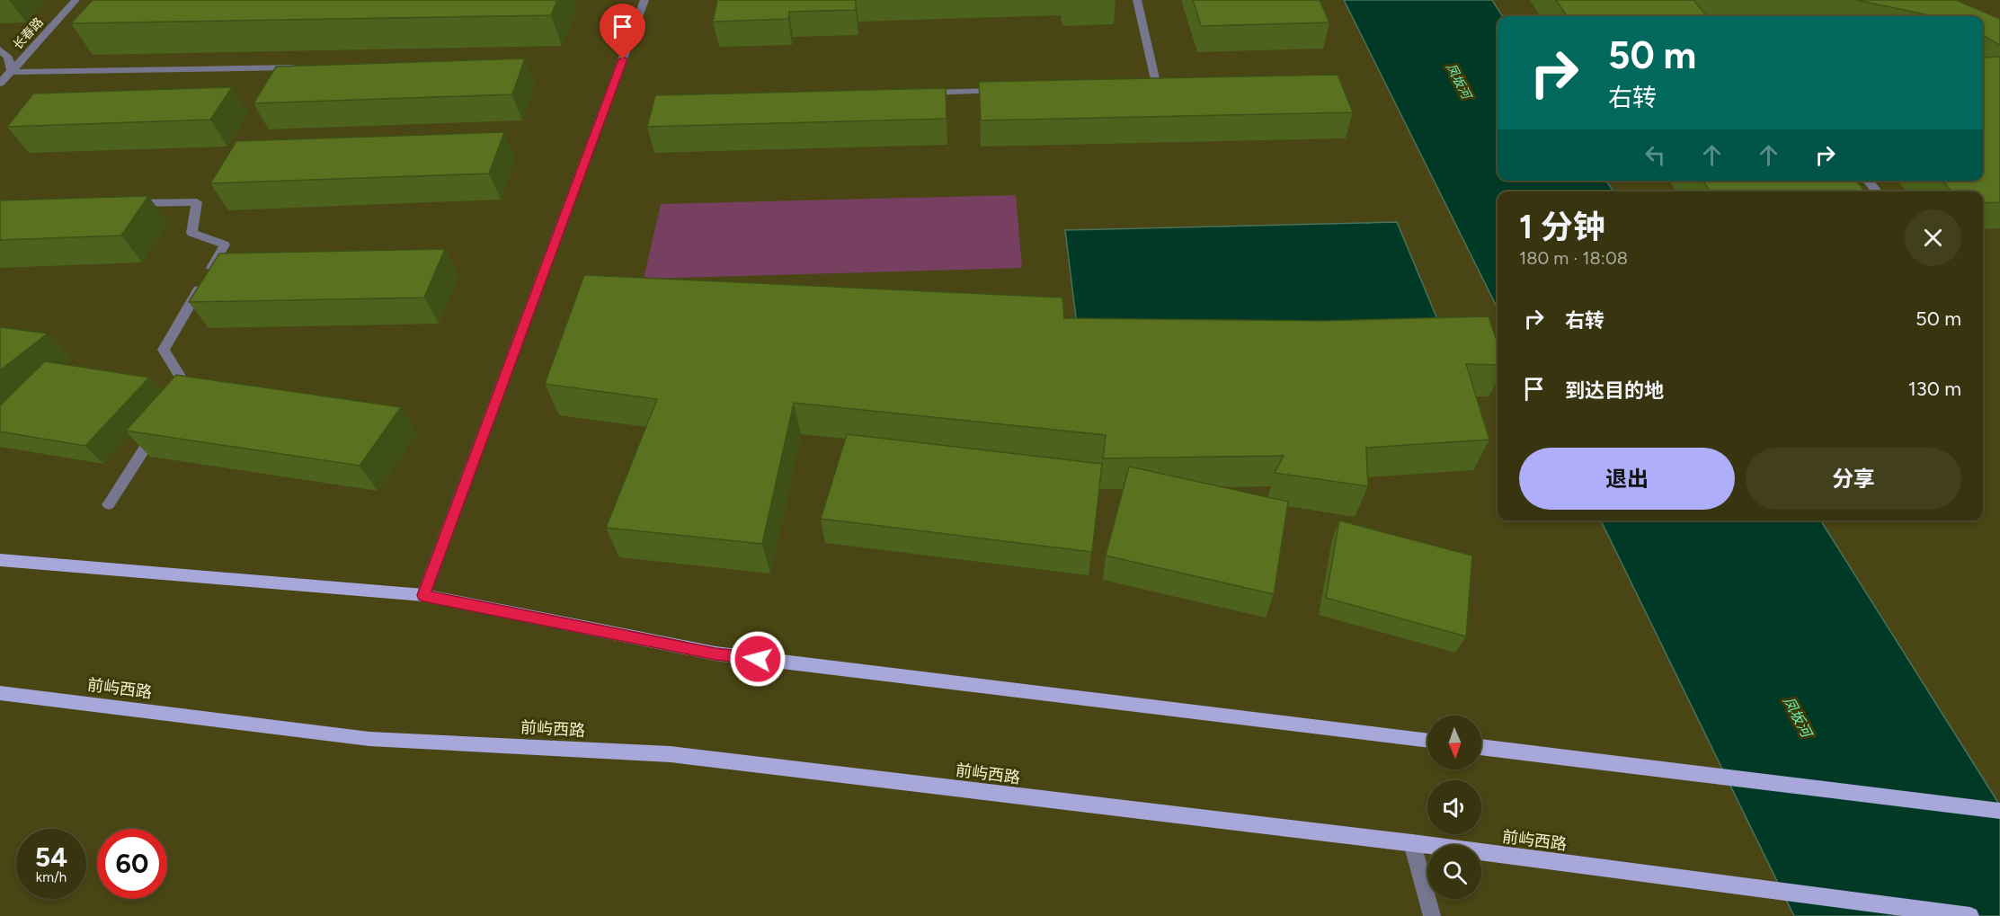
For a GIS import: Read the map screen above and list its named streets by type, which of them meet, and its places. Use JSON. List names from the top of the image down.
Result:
{
  "streets": {
    "main road": ["前屿西路"],
    "street": ["长春路"]
  },
  "water": ["凤坂河"],
  "north": "bottom",
  "page": {
    "turn": ["50 m", "右转"],
    "heading": ["1 分钟", "180 m · 18:08"],
    "list": [
      {
        "name": "右转",
        "value": "50 m"
      },
      {
        "name": "到达目的地",
        "value": "130 m"
      }
    ],
    "buttons": ["退出", "分享"],
    "speed": "54 km/h",
    "limit": "60"
  }
}
